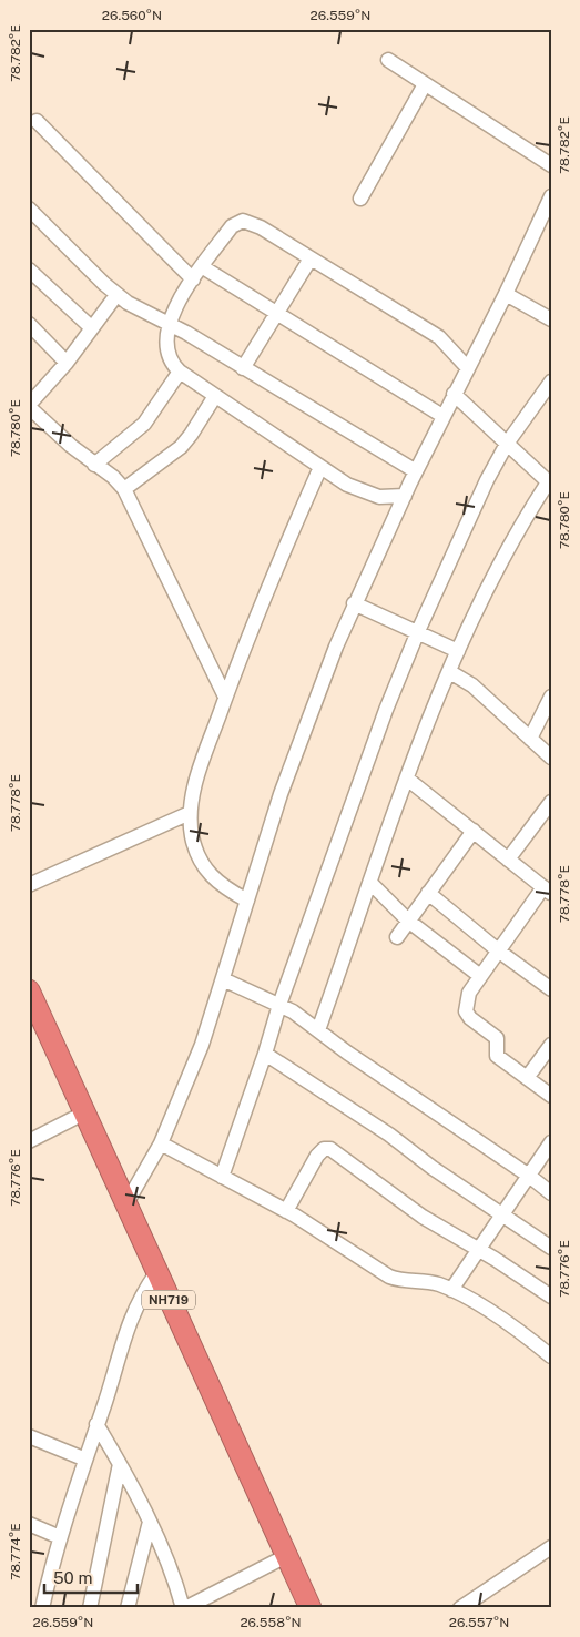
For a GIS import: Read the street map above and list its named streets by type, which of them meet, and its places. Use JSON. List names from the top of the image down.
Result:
{
  "streets": {
    "highway": ["NH719"]
  },
  "scale_bar": "50 m",
  "coordinates": [
    "26.560°N",
    "26.559°N",
    "78.782°E",
    "78.780°E",
    "78.778°E",
    "78.776°E",
    "78.774°E",
    "26.558°N",
    "26.557°N"
  ]
}
